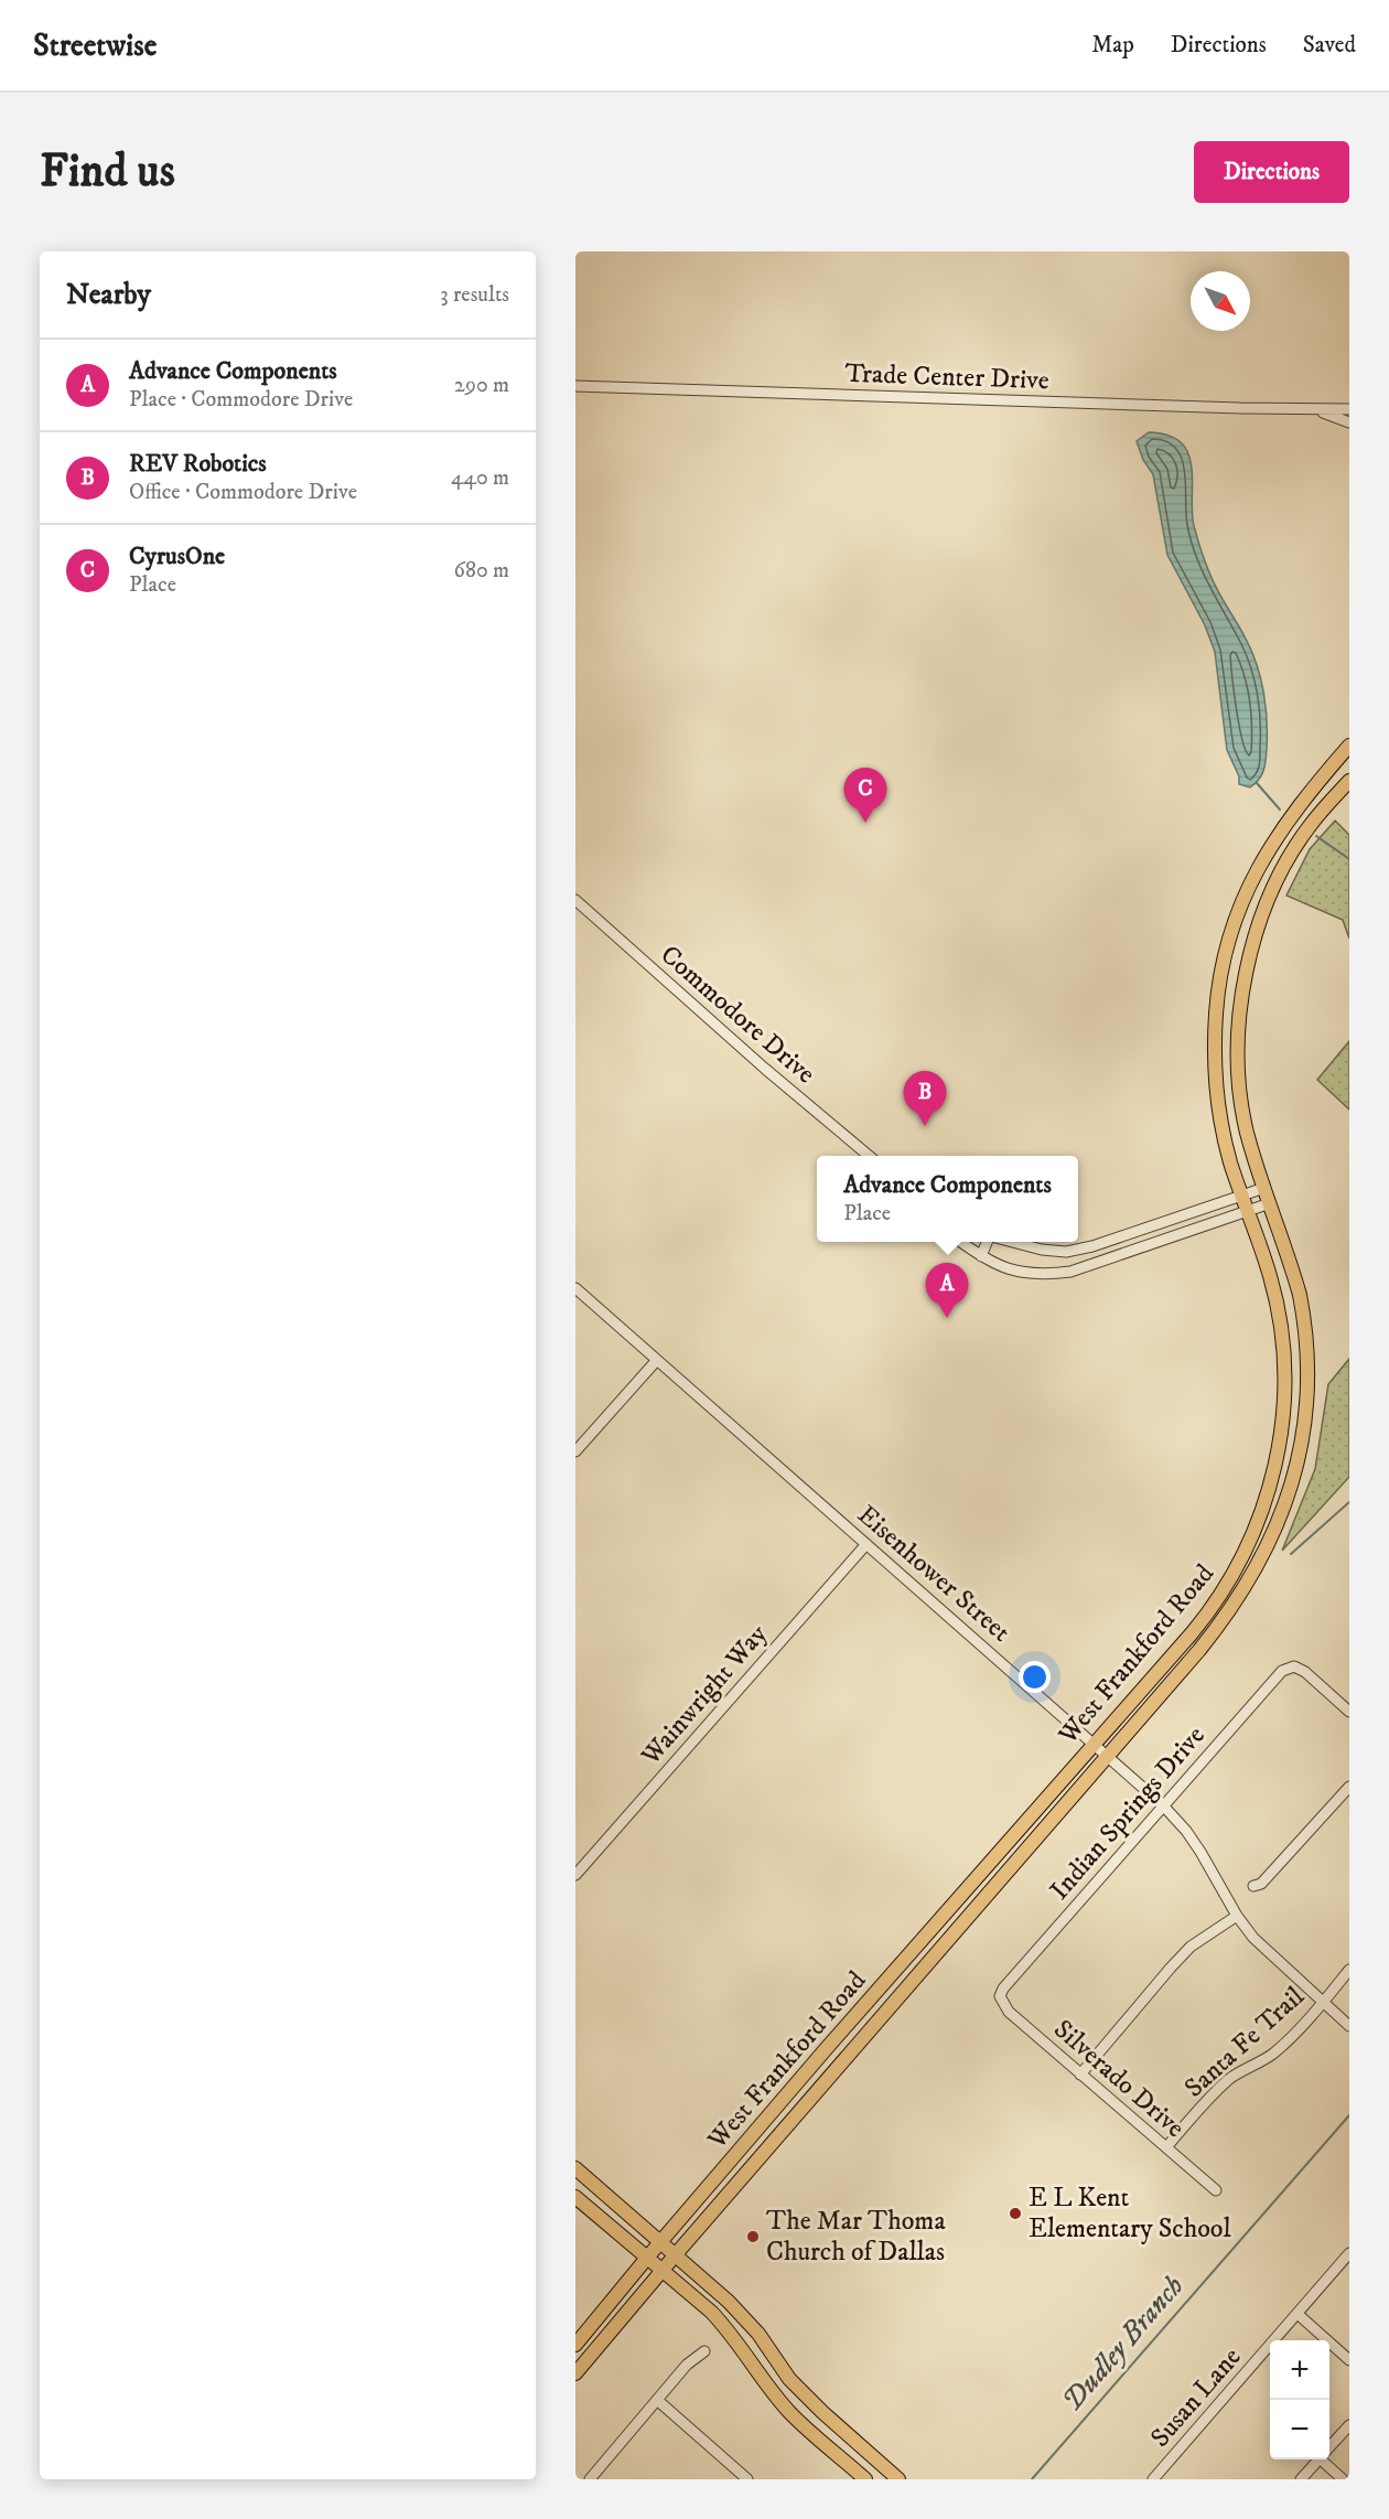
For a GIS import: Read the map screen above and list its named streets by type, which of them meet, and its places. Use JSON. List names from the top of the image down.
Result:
{
  "streets": {
    "main road": ["West Frankford Road"],
    "street": [
      "Trade Center Drive",
      "Commodore Drive",
      "Eisenhower Street",
      "Wainwright Way",
      "Indian Springs Drive",
      "Santa Fe Trail",
      "Silverado Drive",
      "Susan Lane"
    ]
  },
  "crossings": [
    ["Eisenhower Street", "West Frankford Road"],
    ["Eisenhower Street", "Wainwright Way"],
    ["Eisenhower Street", "Indian Springs Drive"],
    ["Eisenhower Street", "Santa Fe Trail"],
    ["Indian Springs Drive", "Silverado Drive"],
    ["Santa Fe Trail", "Silverado Drive"]
  ],
  "water": ["Dudley Branch"],
  "places": ["E L Kent Elementary School", "The Mar Thoma Church of Dallas"],
  "north": "bottom right",
  "page": {
    "header": "Streetwise",
    "nav": ["Map", "Directions", "Saved"],
    "buttons": "Directions",
    "title": "Find us",
    "heading": ["Nearby", "3 results"],
    "list": [
      {
        "mark": "A",
        "name": "Advance Components",
        "note": "Place · Commodore Drive",
        "value": "290 m"
      },
      {
        "mark": "B",
        "name": "REV Robotics",
        "note": "Office · Commodore Drive",
        "value": "440 m"
      },
      {
        "mark": "C",
        "name": "CyrusOne",
        "note": "Place",
        "value": "680 m"
      }
    ],
    "pins": ["C", "B", "A"],
    "popup": ["Advance Components", "Place"],
    "map_buttons": ["+", "−"]
  }
}
